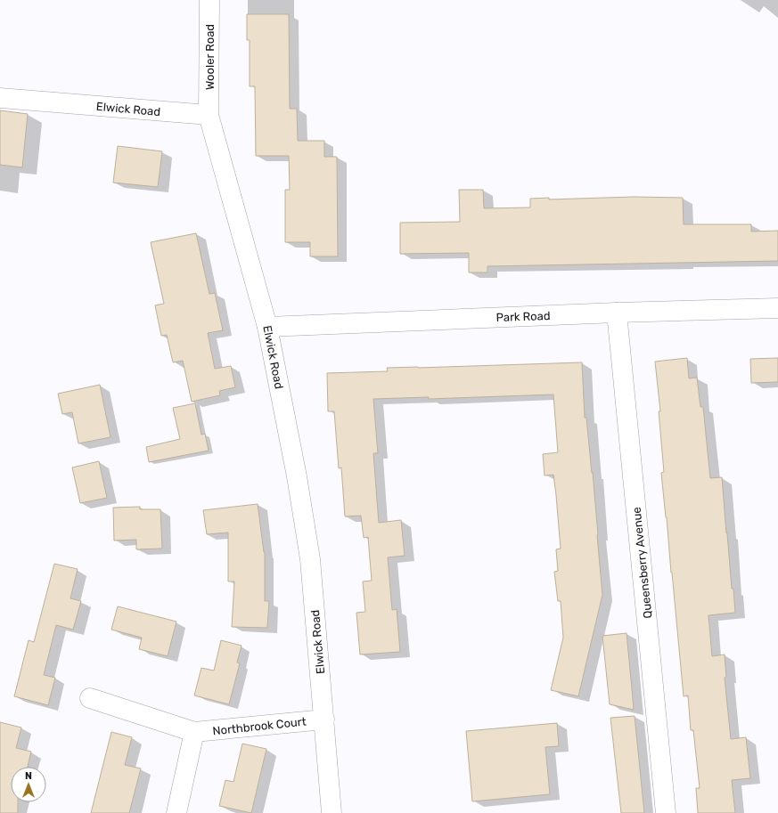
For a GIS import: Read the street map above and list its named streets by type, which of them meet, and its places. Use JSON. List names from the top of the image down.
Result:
{
  "streets": {
    "street": [
      "Wooler Road",
      "Elwick Road",
      "Park Road",
      "Queensberry Avenue",
      "Northbrook Court"
    ]
  },
  "crossings": [
    ["Wooler Road", "Elwick Road"],
    ["Elwick Road", "Park Road"],
    ["Elwick Road", "Northbrook Court"],
    ["Park Road", "Queensberry Avenue"]
  ],
  "north": "top"
}
